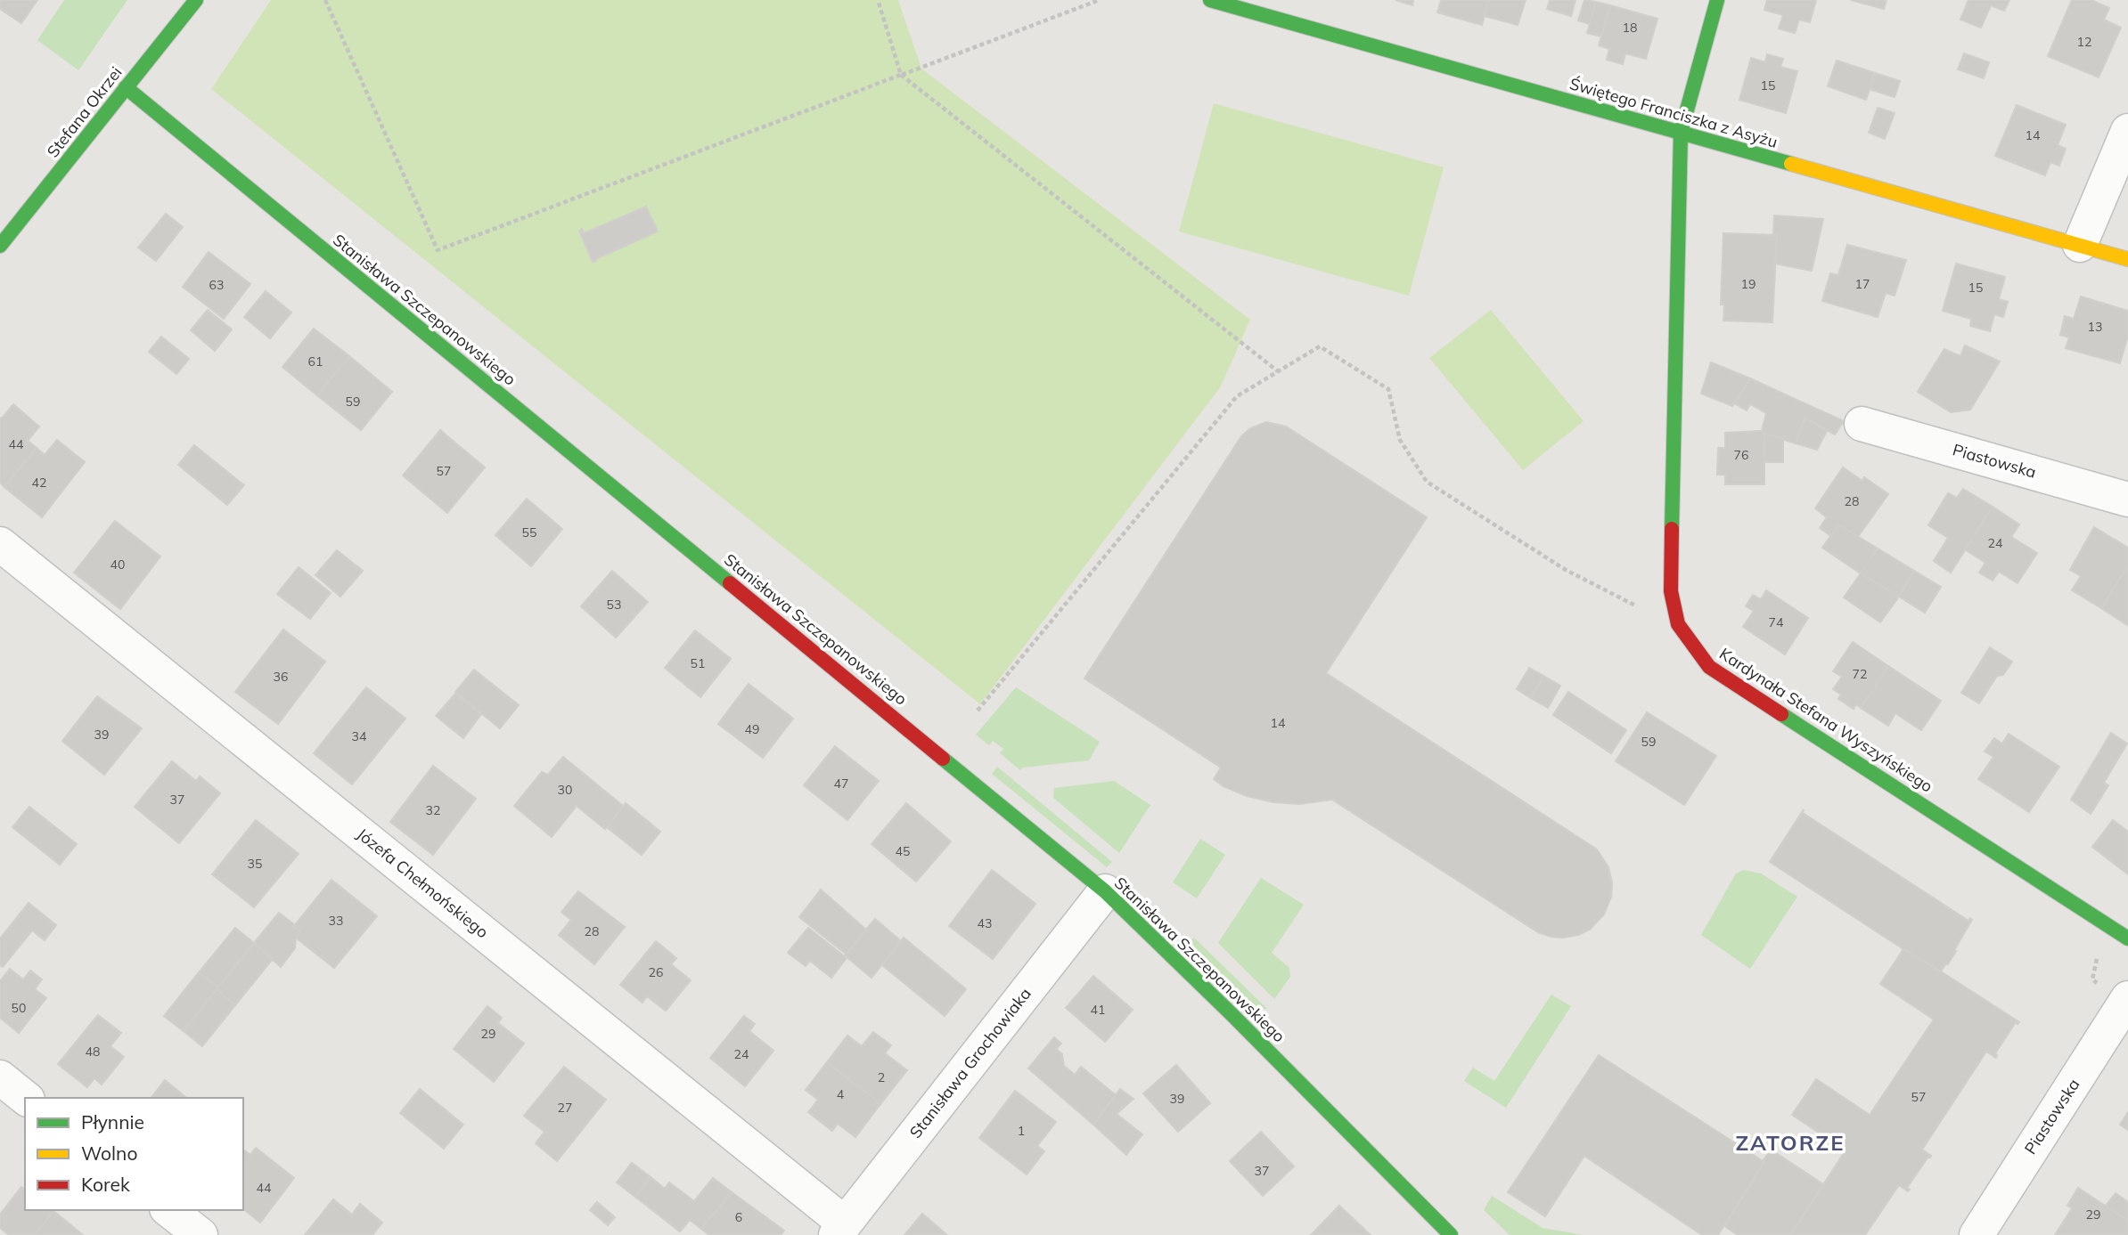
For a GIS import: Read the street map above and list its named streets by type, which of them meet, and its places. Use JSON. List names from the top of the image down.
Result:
{
  "streets": {
    "street": [
      "Stefana Okrzei",
      "Świętego Franciszka z Asyżu",
      "Stanisława Szczepanowskiego",
      "Piastowska",
      "Kardynała Stefana Wyszyńskiego",
      "Józefa Chełmońskiego",
      "Stanisława Grochowiaka"
    ]
  },
  "crossings": [
    ["Stefana Okrzei", "Stanisława Szczepanowskiego"],
    ["Świętego Franciszka z Asyżu", "Kardynała Stefana Wyszyńskiego"],
    ["Stanisława Szczepanowskiego", "Stanisława Grochowiaka"],
    ["Józefa Chełmońskiego", "Stanisława Grochowiaka"]
  ],
  "districts": ["ZATORZE"],
  "house_numbers": [
    "18",
    "12",
    "15",
    "14",
    "19",
    "17",
    "63",
    "15",
    "13",
    "61",
    "59",
    "44",
    "76",
    "57",
    "42",
    "28",
    "55",
    "24",
    "40",
    "53",
    "74",
    "51",
    "72",
    "36",
    "14",
    "49",
    "39",
    "34",
    "59",
    "47",
    "30",
    "37",
    "32",
    "45",
    "35",
    "33",
    "43",
    "28",
    "26",
    "50",
    "41",
    "29",
    "48",
    "24",
    "2",
    "4",
    "57",
    "39",
    "27",
    "1",
    "37",
    "44",
    "29",
    "6"
  ],
  "legend": ["Płynnie", "Wolno", "Korek"]
}
